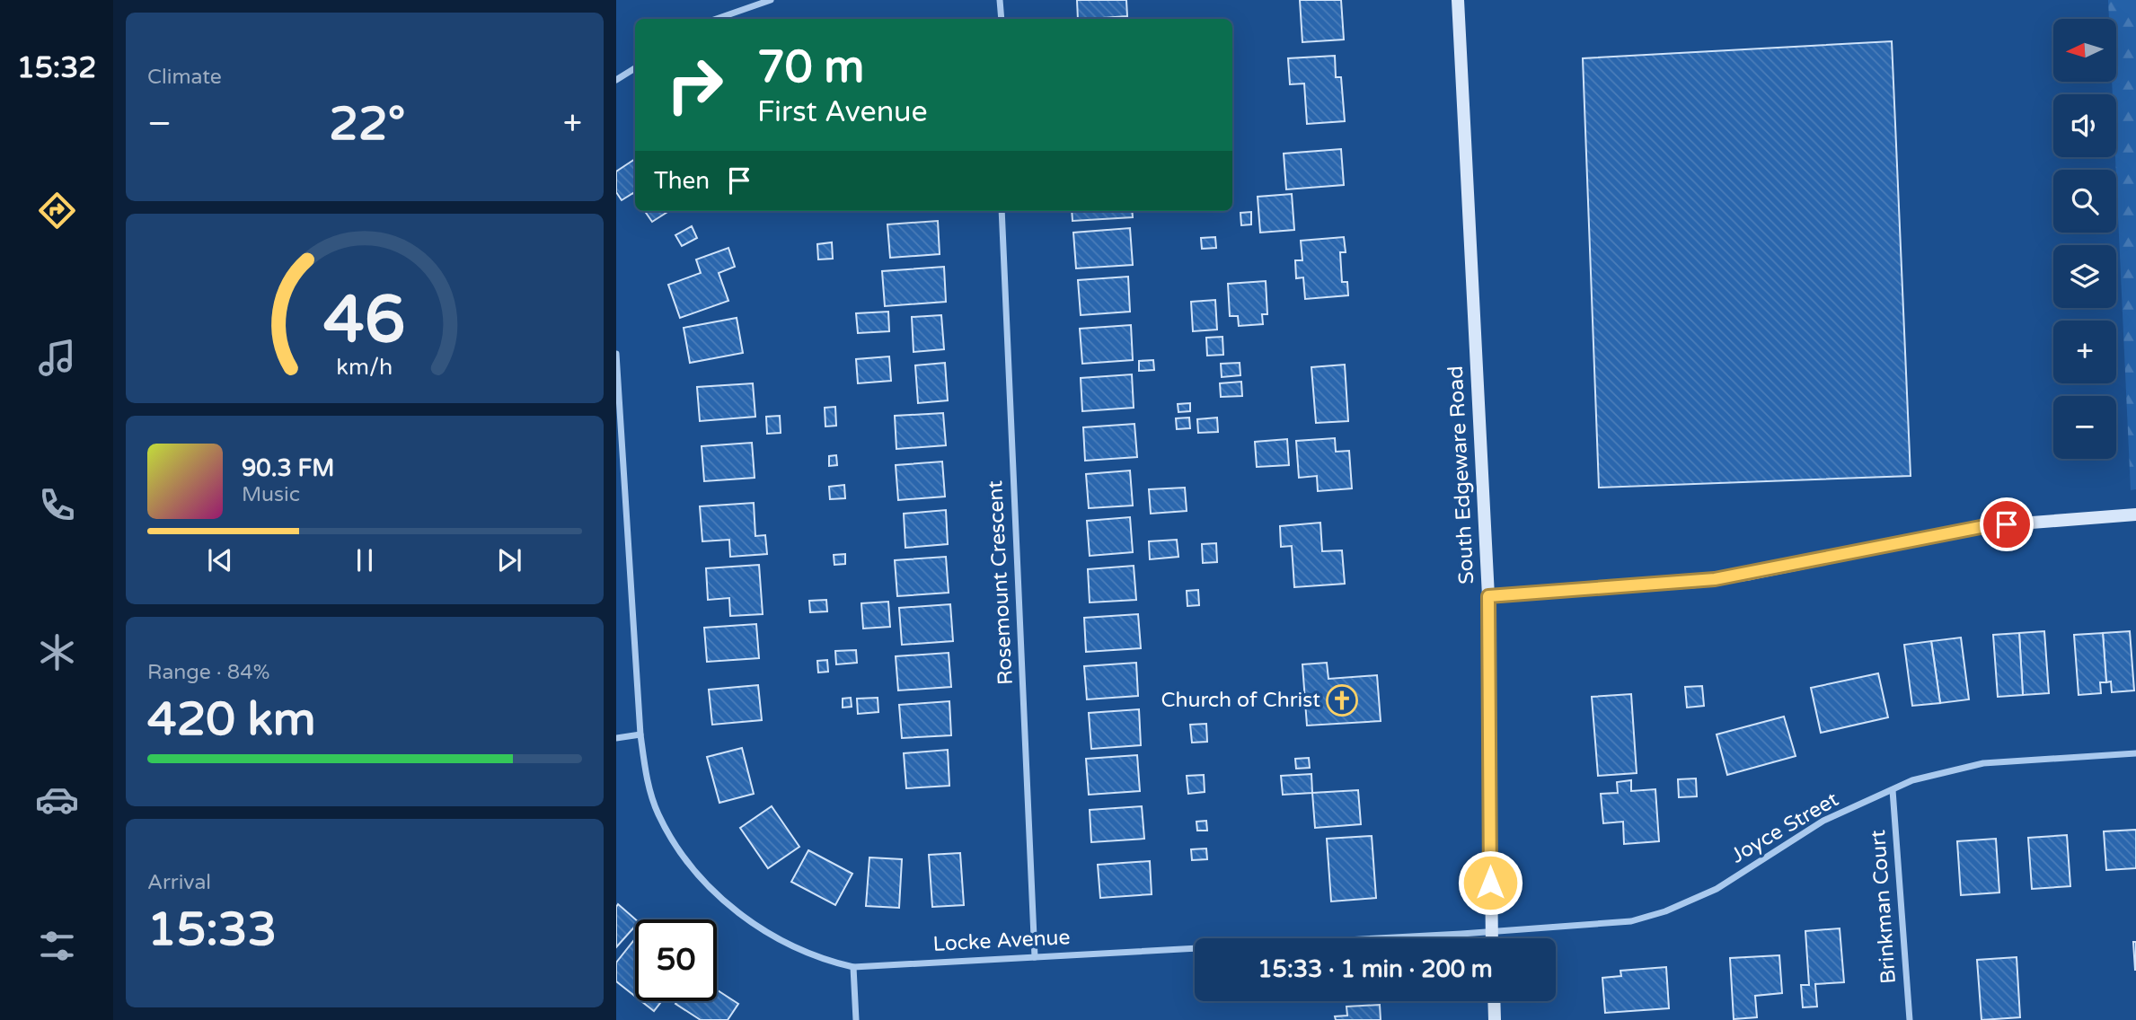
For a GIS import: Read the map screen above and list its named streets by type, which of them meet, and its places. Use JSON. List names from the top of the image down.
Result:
{
  "streets": {
    "main road": ["South Edgeware Road"],
    "street": [
      "Rosemount Crescent",
      "Joyce Street",
      "Brinkman Court",
      "Locke Avenue"
    ]
  },
  "crossings": [
    ["South Edgeware Road", "Joyce Street"],
    ["South Edgeware Road", "Locke Avenue"],
    ["Rosemount Crescent", "Locke Avenue"],
    ["Joyce Street", "Brinkman Court"],
    ["Joyce Street", "Locke Avenue"]
  ],
  "places": {
    "church": ["Church of Christ"]
  },
  "north": "left",
  "page": {
    "tabs": "15:32",
    "tile": [
      "Climate",
      ["Range · 84%", "420 km"],
      ["Arrival", "15:33"]
    ],
    "map_buttons": ["+", "−"],
    "turn": ["70 m", "First Avenue"],
    "heat": ["−", "22°", "+"],
    "then": "Then",
    "song": ["90.3 FM", "Music"],
    "limit": "50",
    "trip": "15:33 · 1 min · 200 m",
    "gauge": ["46", "km/h"]
  }
}
